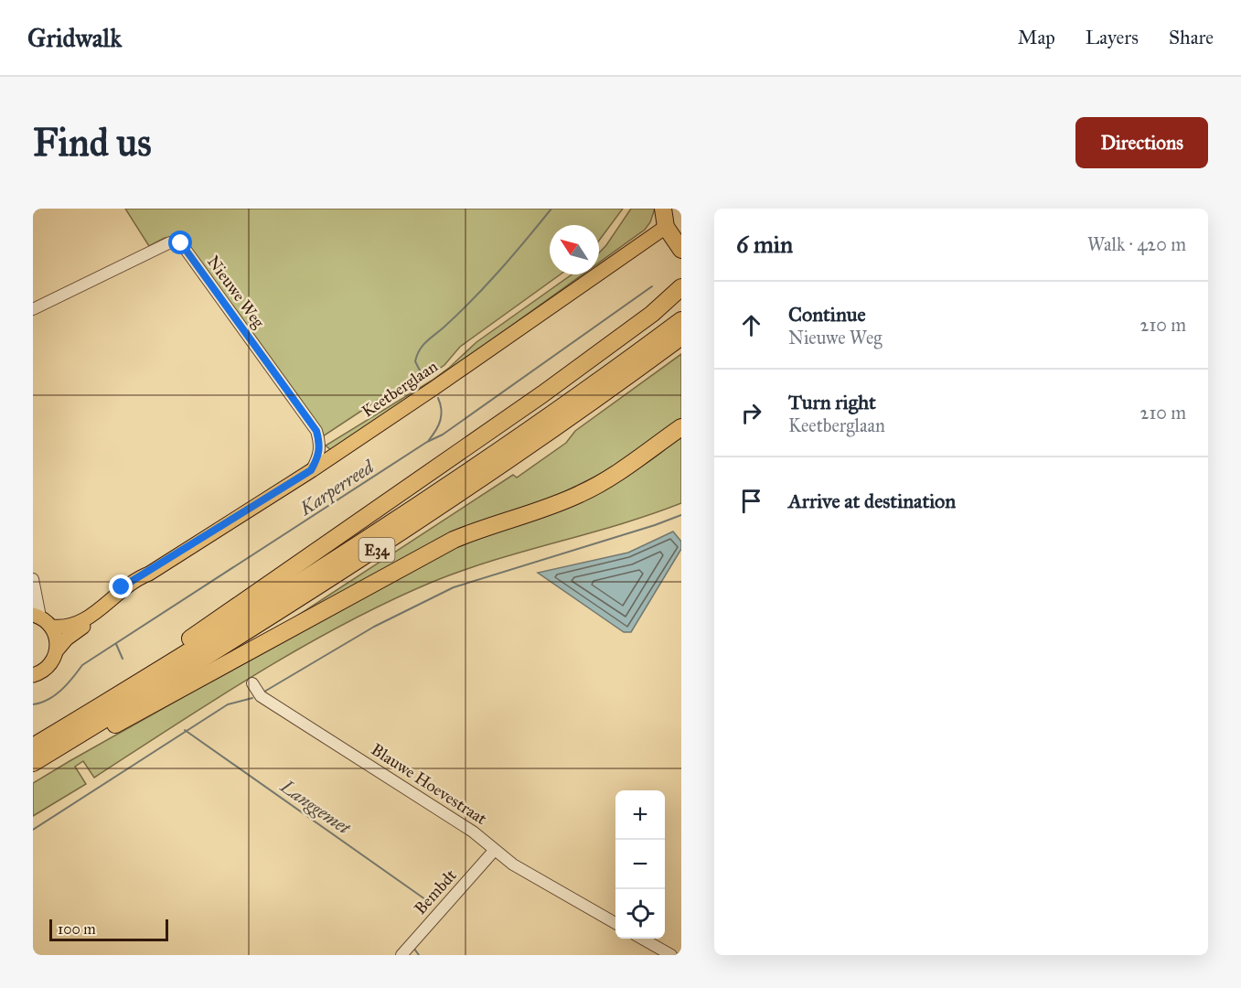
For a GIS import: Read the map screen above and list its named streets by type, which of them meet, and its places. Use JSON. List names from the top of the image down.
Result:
{
  "streets": {
    "highway": ["E34"],
    "main road": ["Keetberglaan"],
    "street": ["Nieuwe Weg", "Blauwe Hoevestraat", "Bembdt"]
  },
  "crossings": [
    ["Nieuwe Weg", "Keetberglaan"],
    ["Blauwe Hoevestraat", "Bembdt"]
  ],
  "water": ["Karperreed", "Langgemet"],
  "scale_bar": "100 m",
  "north": "top left",
  "page": {
    "header": "Gridwalk",
    "nav": ["Map", "Layers", "Share"],
    "buttons": "Directions",
    "title": "Find us",
    "heading": ["6 min", "Walk · 420 m"],
    "list": [
      ["Continue", "Nieuwe Weg", "210 m"],
      ["Turn right", "Keetberglaan", "210 m"],
      "Arrive at destination"
    ],
    "map_buttons": ["+", "−"],
    "scale": "100 m"
  }
}
